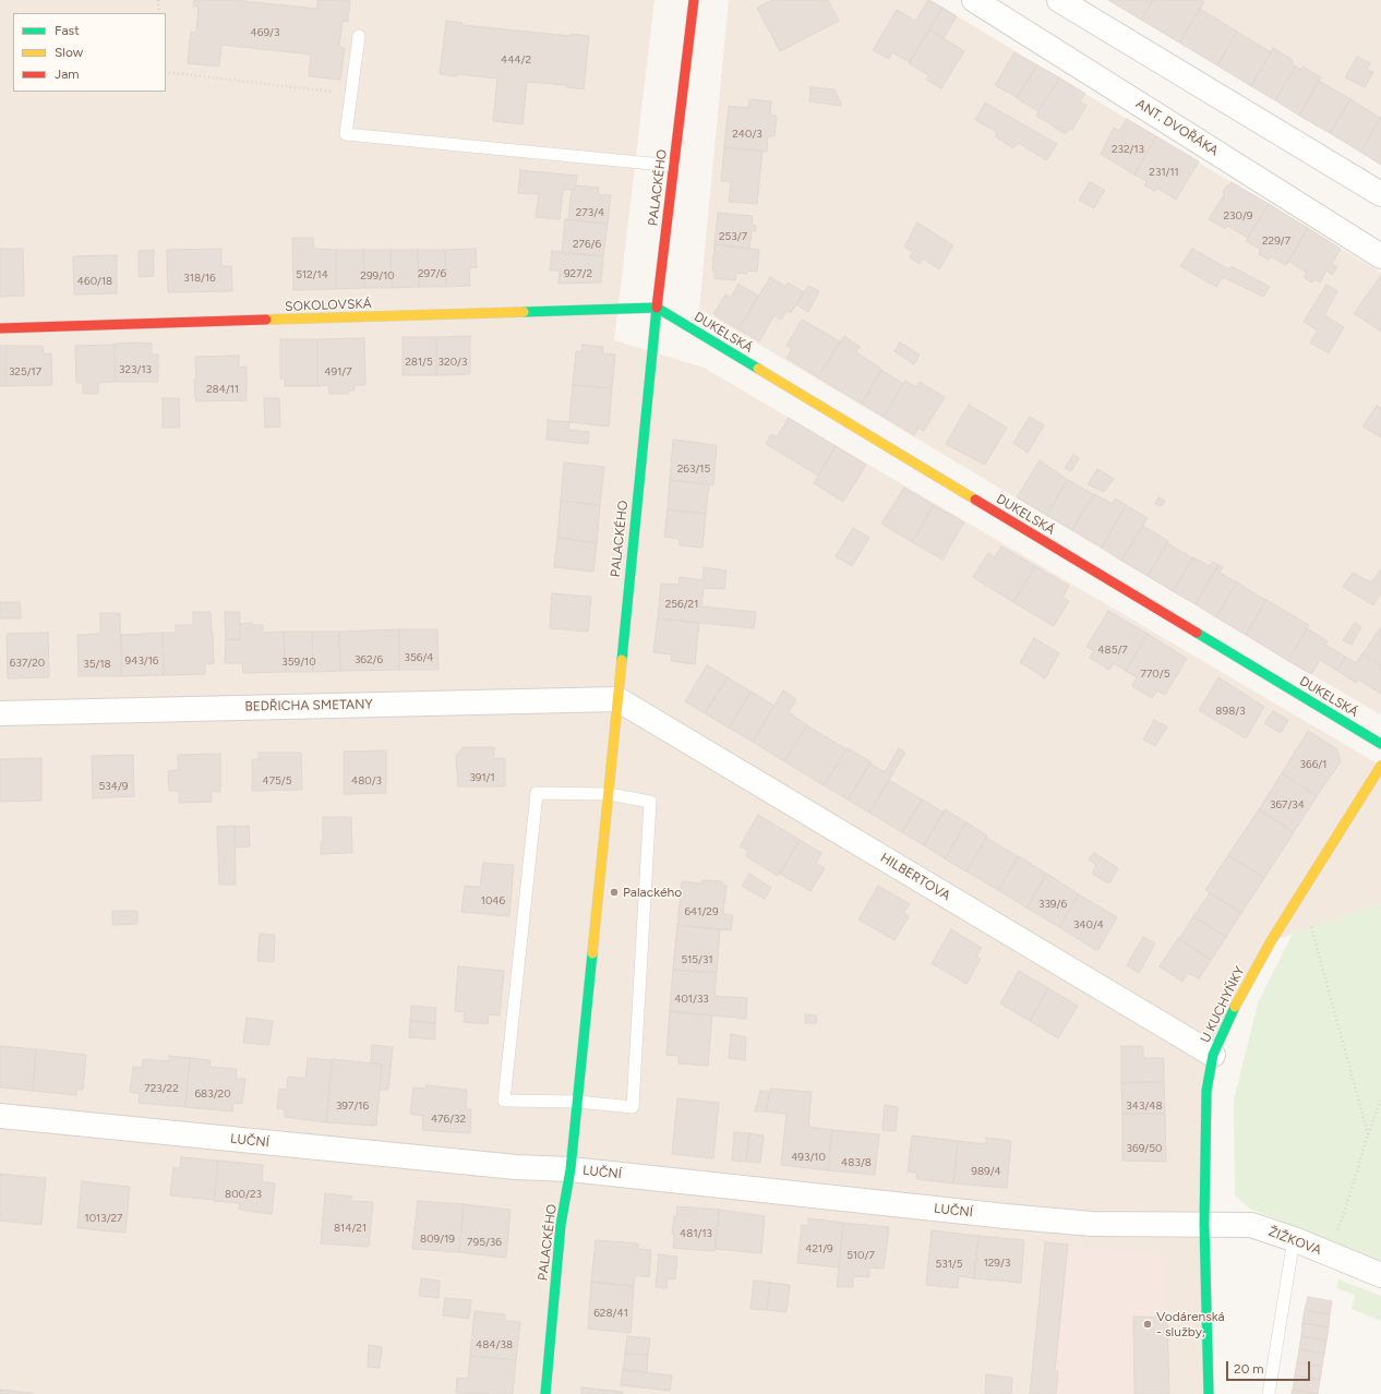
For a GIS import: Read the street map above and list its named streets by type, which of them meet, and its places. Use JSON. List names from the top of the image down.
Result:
{
  "streets": {
    "street": [
      "ANT. DVOŘÁKA",
      "PALACKÉHO",
      "SOKOLOVSKÁ",
      "DUKELSKÁ",
      "BEDŘICHA SMETANY",
      "HILBERTOVA",
      "U KUCHYŇKY",
      "LUČNÍ",
      "ŽIŽKOVA"
    ]
  },
  "crossings": [
    ["PALACKÉHO", "SOKOLOVSKÁ"],
    ["PALACKÉHO", "DUKELSKÁ"],
    ["PALACKÉHO", "BEDŘICHA SMETANY"],
    ["PALACKÉHO", "HILBERTOVA"],
    ["PALACKÉHO", "LUČNÍ"],
    ["SOKOLOVSKÁ", "DUKELSKÁ"],
    ["BEDŘICHA SMETANY", "HILBERTOVA"],
    ["HILBERTOVA", "U KUCHYŇKY"],
    ["U KUCHYŇKY", "LUČNÍ"],
    ["U KUCHYŇKY", "ŽIŽKOVA"],
    ["LUČNÍ", "ŽIŽKOVA"]
  ],
  "places": ["Palackého", "Vodárenská - služby,"],
  "house_numbers": [
    "469/3",
    "444/2",
    "240/3",
    "232/13",
    "231/11",
    "273/4",
    "230/9",
    "253/7",
    "229/7",
    "276/6",
    "297/6",
    "927/2",
    "512/14",
    "299/10",
    "318/16",
    "460/18",
    "281/5",
    "320/3",
    "323/13",
    "325/17",
    "491/7",
    "284/11",
    "263/15",
    "256/21",
    "485/7",
    "356/4",
    "362/6",
    "943/16",
    "359/10",
    "637/20",
    "35/18",
    "770/5",
    "898/3",
    "366/1",
    "391/1",
    "475/5",
    "480/3",
    "534/9",
    "367/34",
    "1046",
    "339/6",
    "641/29",
    "340/4",
    "515/31",
    "401/33",
    "723/22",
    "683/20",
    "397/16",
    "343/48",
    "476/32",
    "369/50",
    "493/10",
    "483/8",
    "989/4",
    "800/23",
    "1013/27",
    "814/21",
    "481/13",
    "809/19",
    "795/36",
    "421/9",
    "510/7",
    "129/3",
    "531/5",
    "628/41",
    "484/38"
  ],
  "legend": ["Fast", "Slow", "Jam"],
  "scale_bar": "20 m"
}
